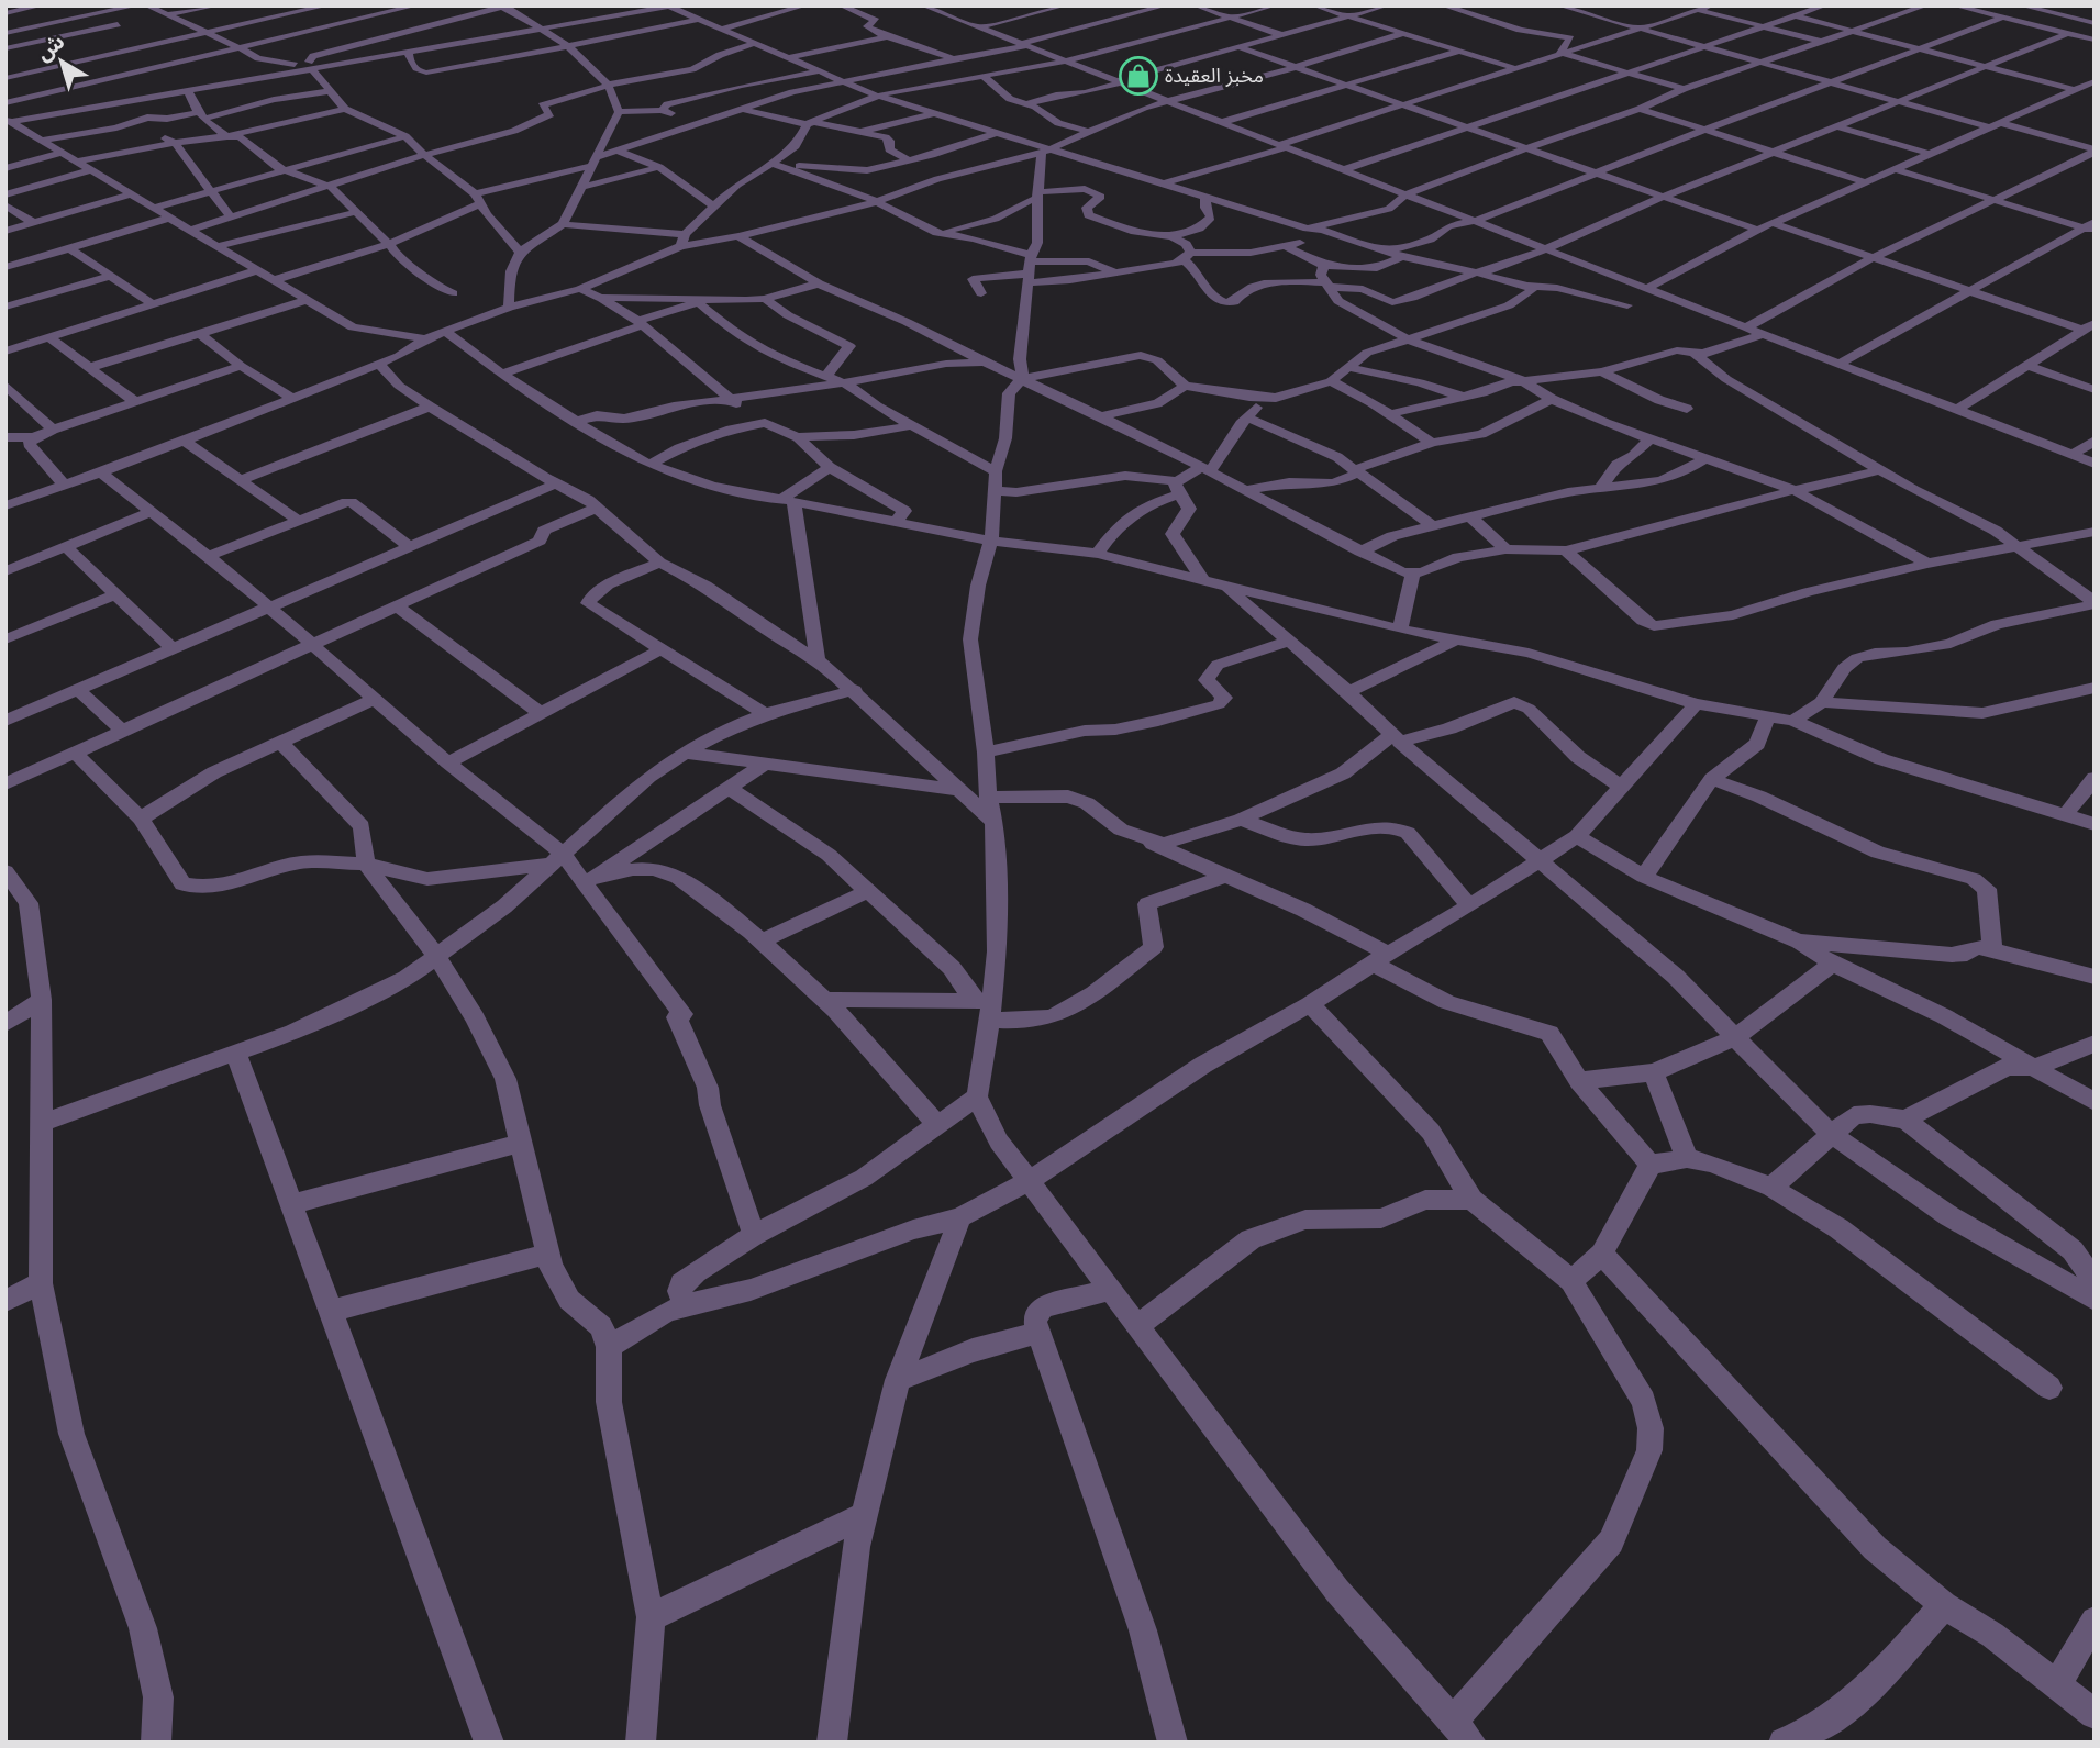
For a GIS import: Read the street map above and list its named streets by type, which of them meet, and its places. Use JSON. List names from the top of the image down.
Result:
{
  "places": {
    "shop": ["مخبز العقيدة"]
  },
  "north": "top left"
}
